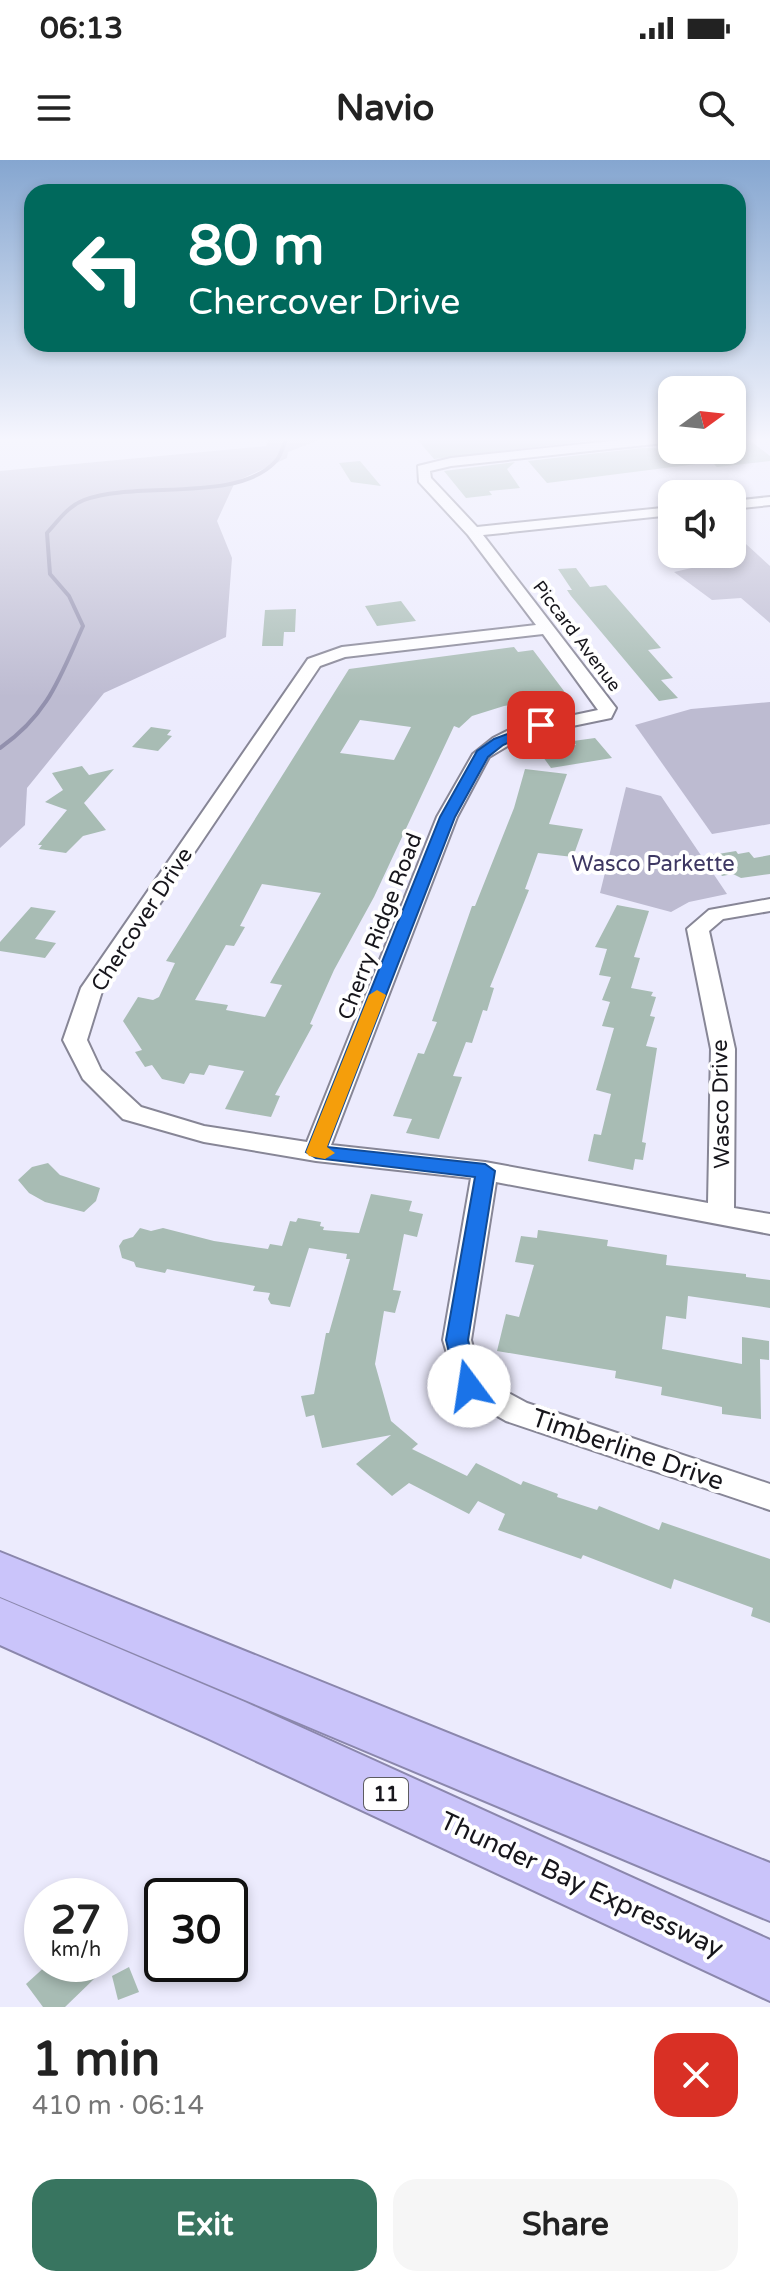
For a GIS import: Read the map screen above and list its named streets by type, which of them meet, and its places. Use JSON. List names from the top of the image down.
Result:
{
  "streets": {
    "highway": ["11", "Thunder Bay Expressway"],
    "street": [
      "Piccard Avenue",
      "Chercover Drive",
      "Cherry Ridge Road",
      "Wasco Drive",
      "Timberline Drive"
    ]
  },
  "crossings": [
    ["Piccard Avenue", "Chercover Drive"],
    ["Piccard Avenue", "Cherry Ridge Road"],
    ["Chercover Drive", "Cherry Ridge Road"],
    ["Chercover Drive", "Wasco Drive"],
    ["Chercover Drive", "Timberline Drive"]
  ],
  "parks": ["Wasco Parkette"],
  "north": "right",
  "page": {
    "status": "06:13",
    "header": "Navio",
    "turn": ["80 m", "Chercover Drive"],
    "speed": "27 km/h",
    "limit": "30",
    "heading": ["1 min", "410 m · 06:14"],
    "buttons": ["Exit", "Share"]
  }
}
